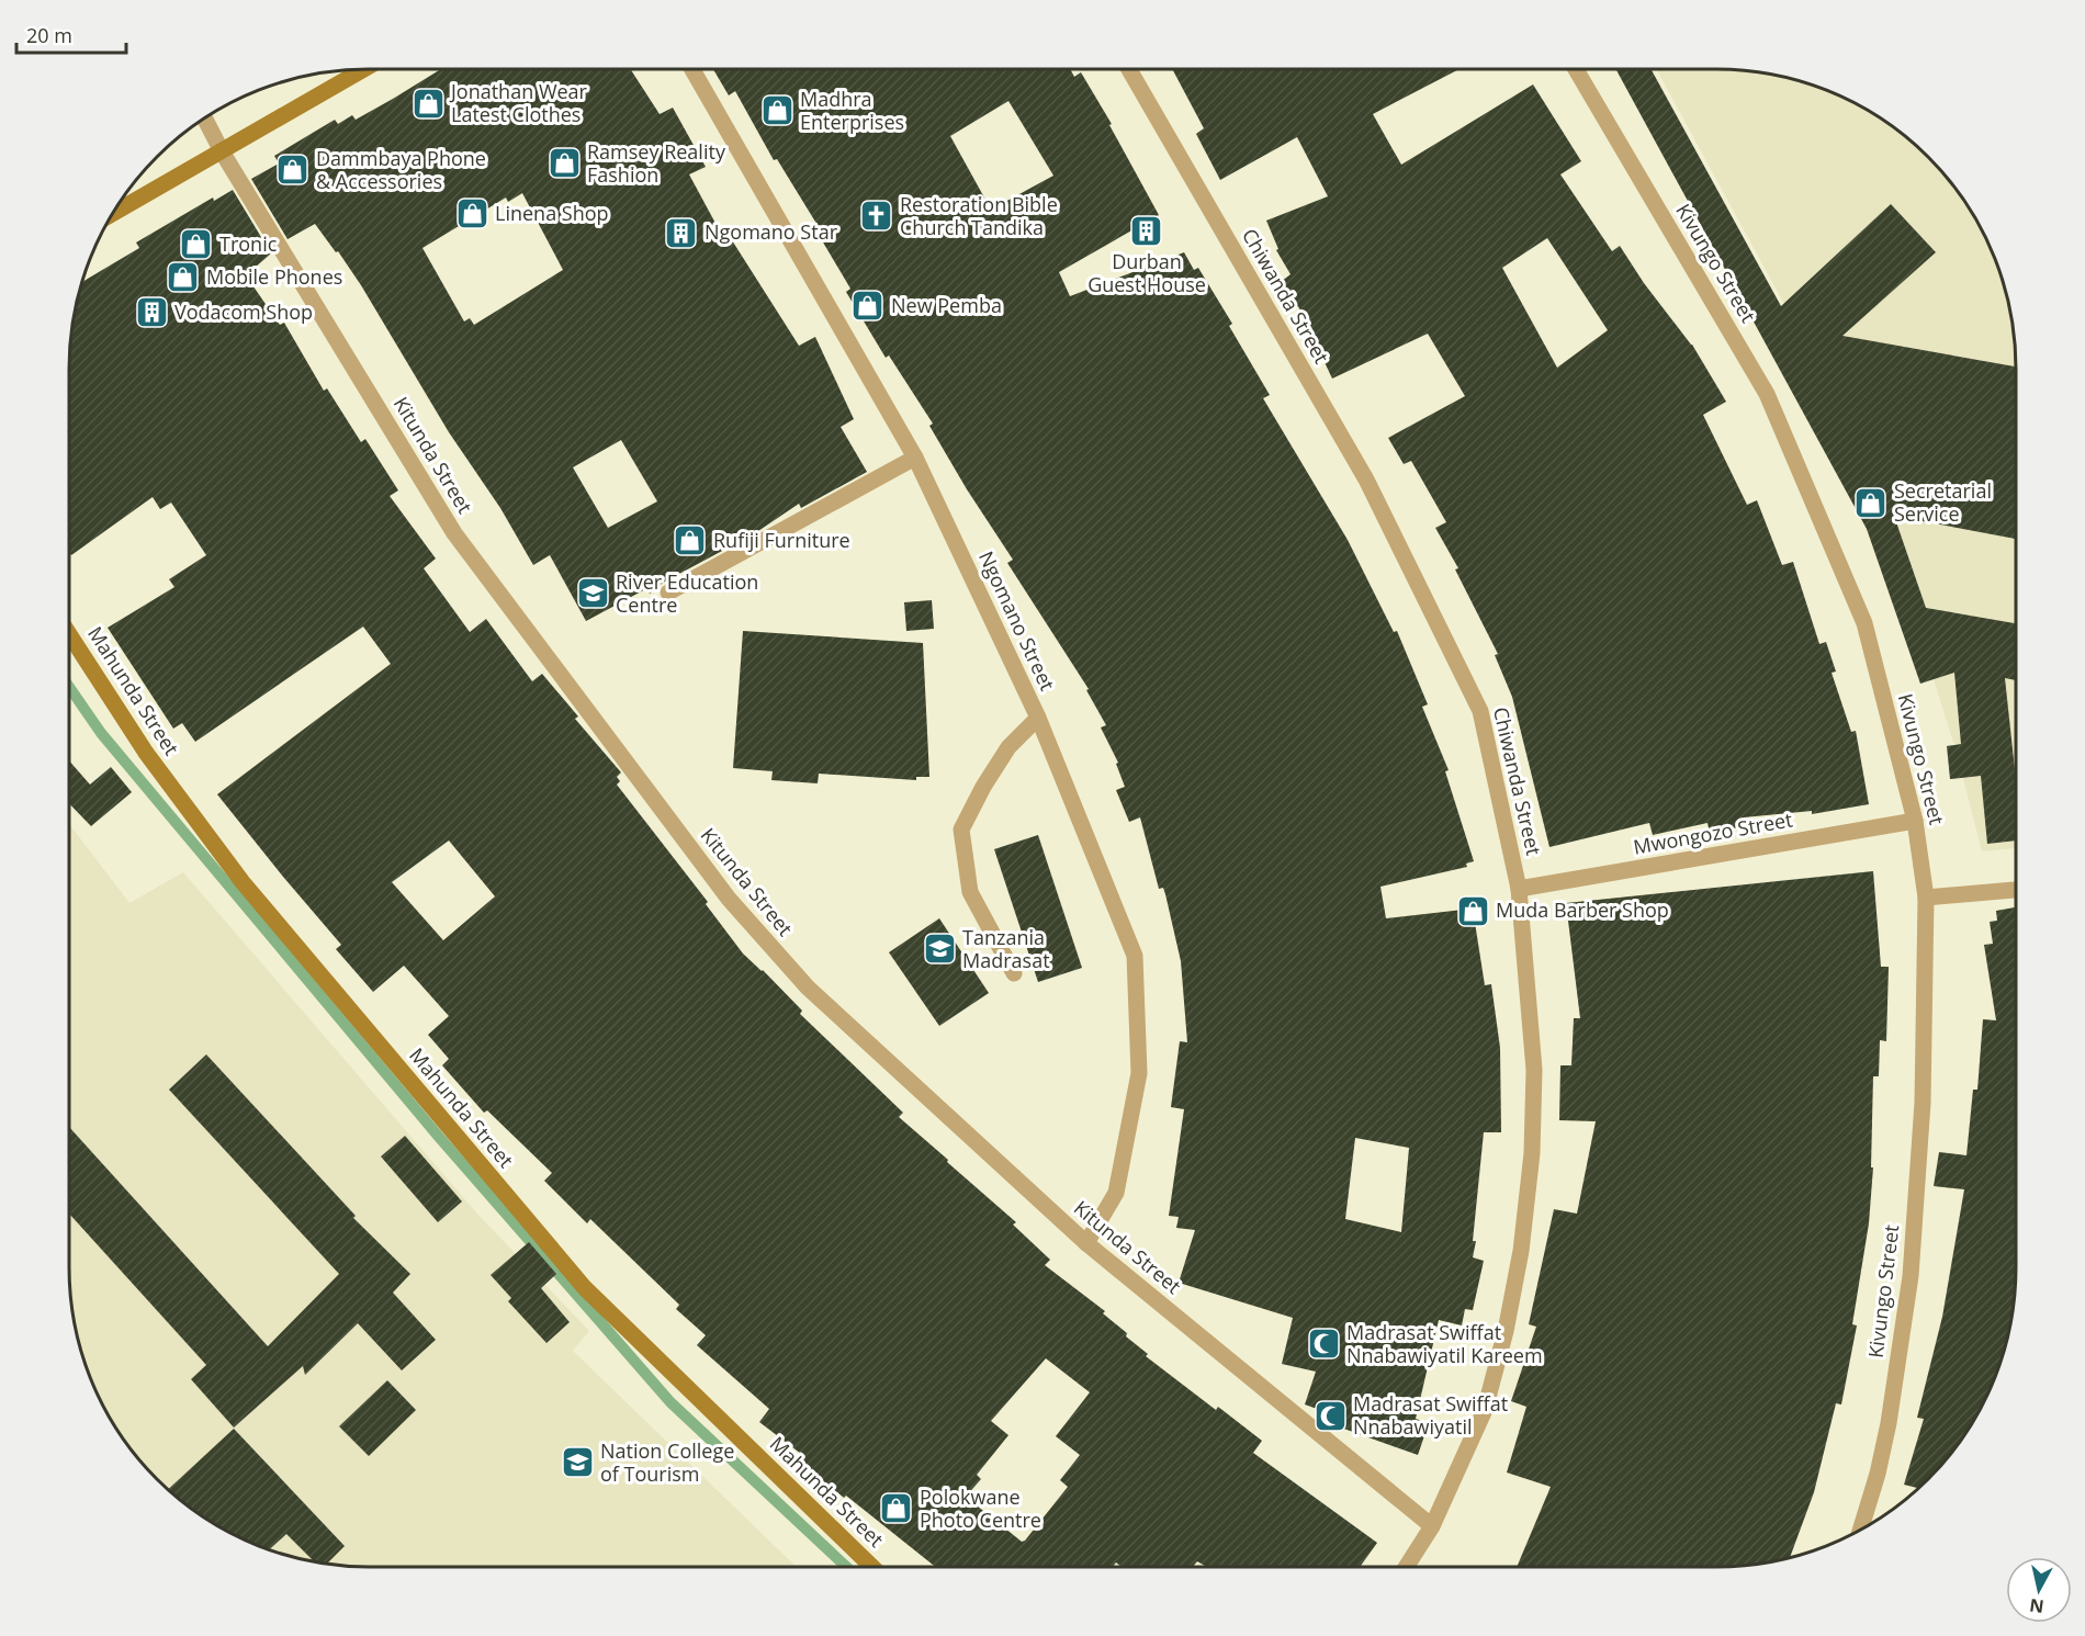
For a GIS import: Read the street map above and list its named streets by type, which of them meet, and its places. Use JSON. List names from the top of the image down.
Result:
{
  "streets": {
    "street": [
      "Kivungo Street",
      "Chiwanda Street",
      "Kitunda Street",
      "Ngomano Street",
      "Mahunda Street",
      "Mwongozo Street"
    ]
  },
  "crossings": [
    ["Kivungo Street", "Mwongozo Street"],
    ["Chiwanda Street", "Kitunda Street"],
    ["Chiwanda Street", "Mwongozo Street"],
    ["Kitunda Street", "Ngomano Street"]
  ],
  "places": {
    "shop": [
      "Jonathan Wear Latest Clothes",
      "Madhra Enterprises",
      "Ramsey Reality Fashion",
      "Dammbaya Phone & Accessories",
      "Linena Shop",
      "Tronic",
      "Mobile Phones",
      "New Pemba",
      "Secretarial Service",
      "Rufiji Furniture",
      "Muda Barber Shop",
      "Polokwane Photo Centre"
    ],
    "church": ["Restoration Bible Church Tandika"],
    "building": ["Durban Guest House", "Ngomano Star", "Vodacom Shop"],
    "school or university": ["River Education Centre", "Tanzania Madrasat", "Nation College of Tourism"],
    "mosque": ["Madrasat Swiffat Nnabawiyatil Kareem", "Madrasat Swiffat Nnabawiyatil"]
  },
  "scale_bar": "20 m",
  "north": "bottom"
}
